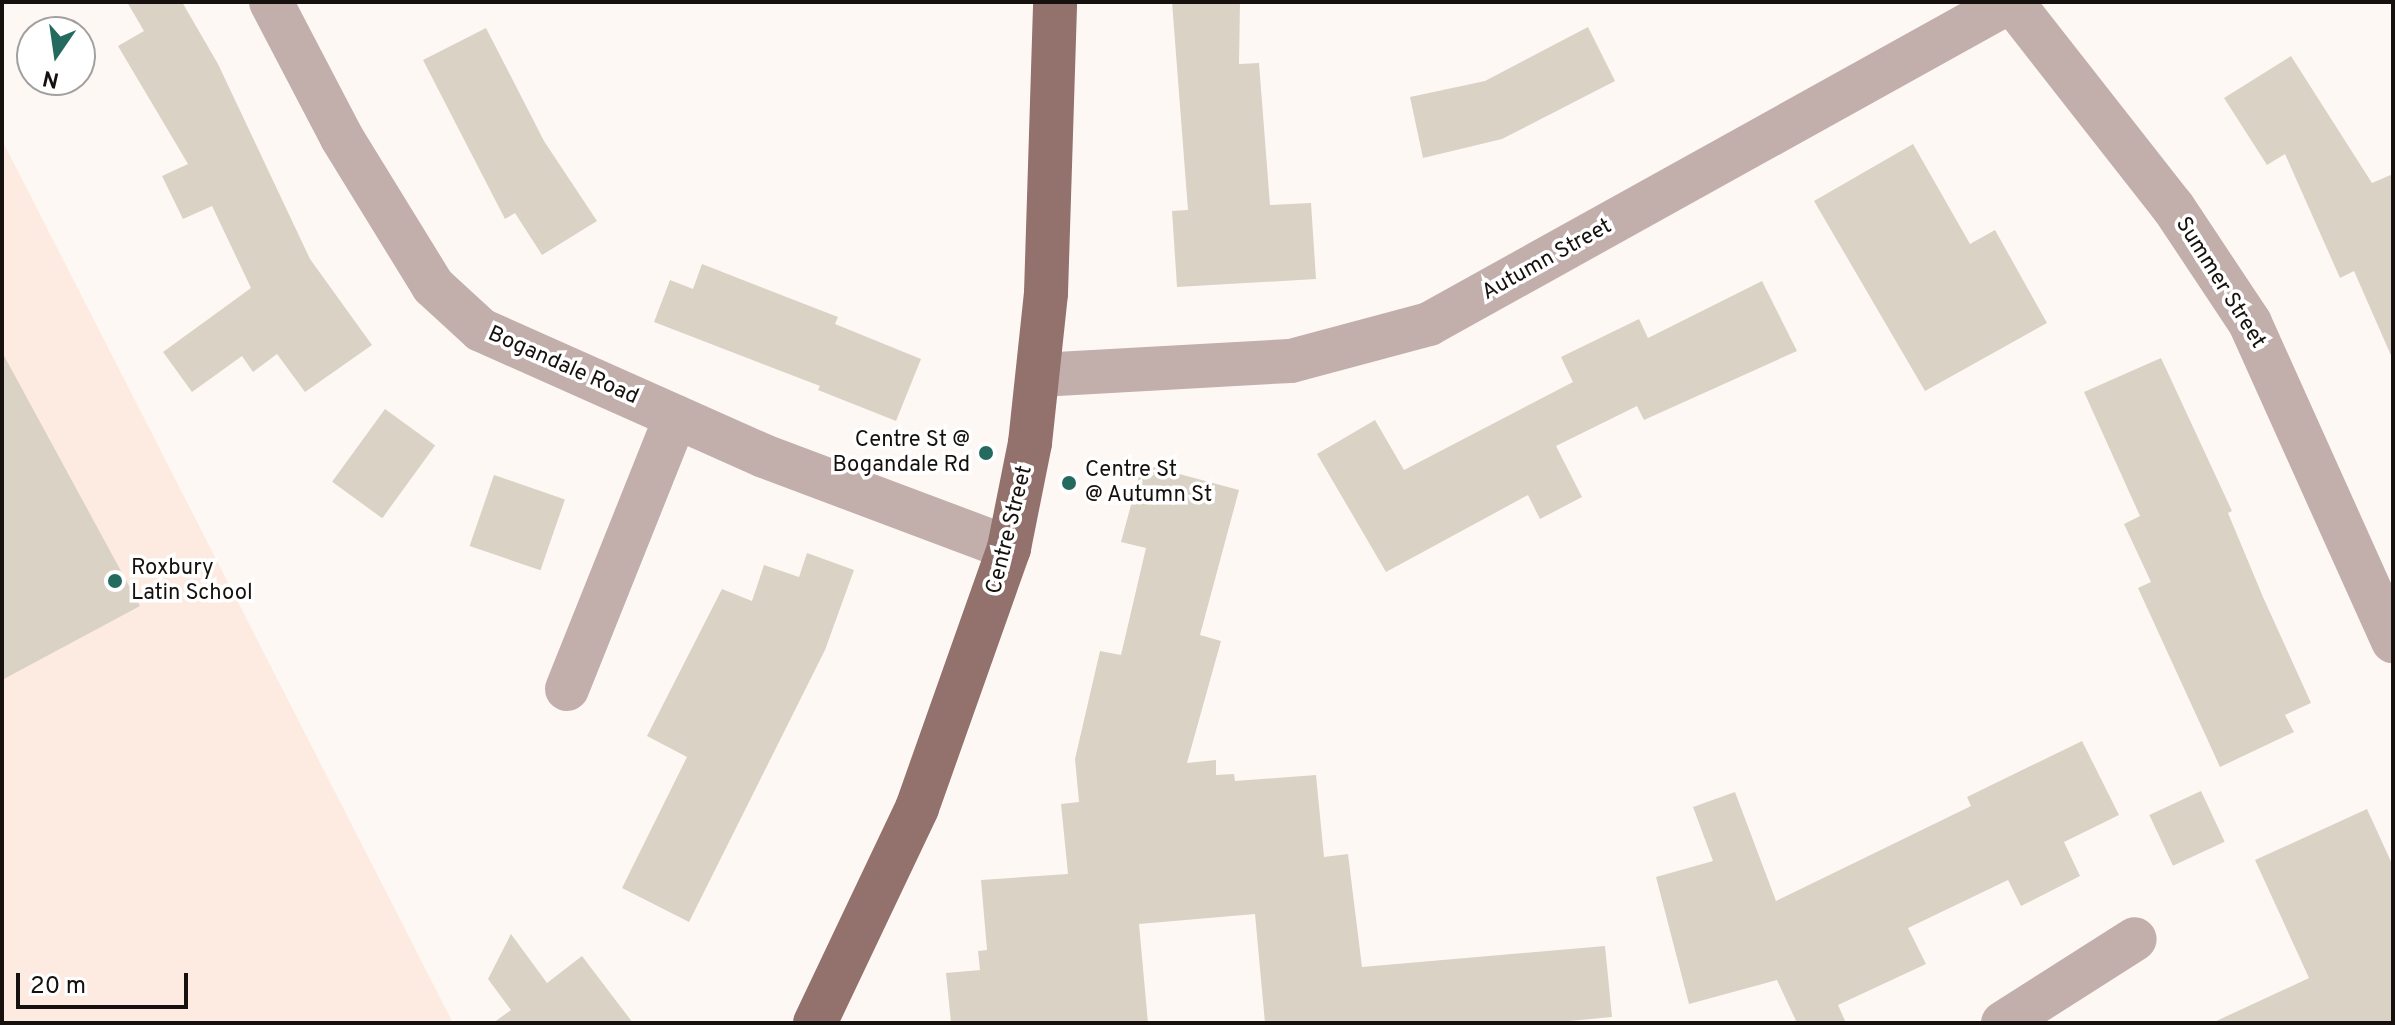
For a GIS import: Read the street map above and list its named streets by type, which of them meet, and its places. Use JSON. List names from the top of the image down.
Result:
{
  "streets": {
    "main road": ["Centre Street"],
    "street": ["Autumn Street", "Summer Street", "Bogandale Road"]
  },
  "crossings": [
    ["Autumn Street", "Summer Street"],
    ["Autumn Street", "Centre Street"],
    ["Bogandale Road", "Centre Street"]
  ],
  "places": ["Centre St @ Bogandale Rd", "Centre St @ Autumn St", "Roxbury Latin School"],
  "scale_bar": "20 m",
  "north": "bottom"
}
